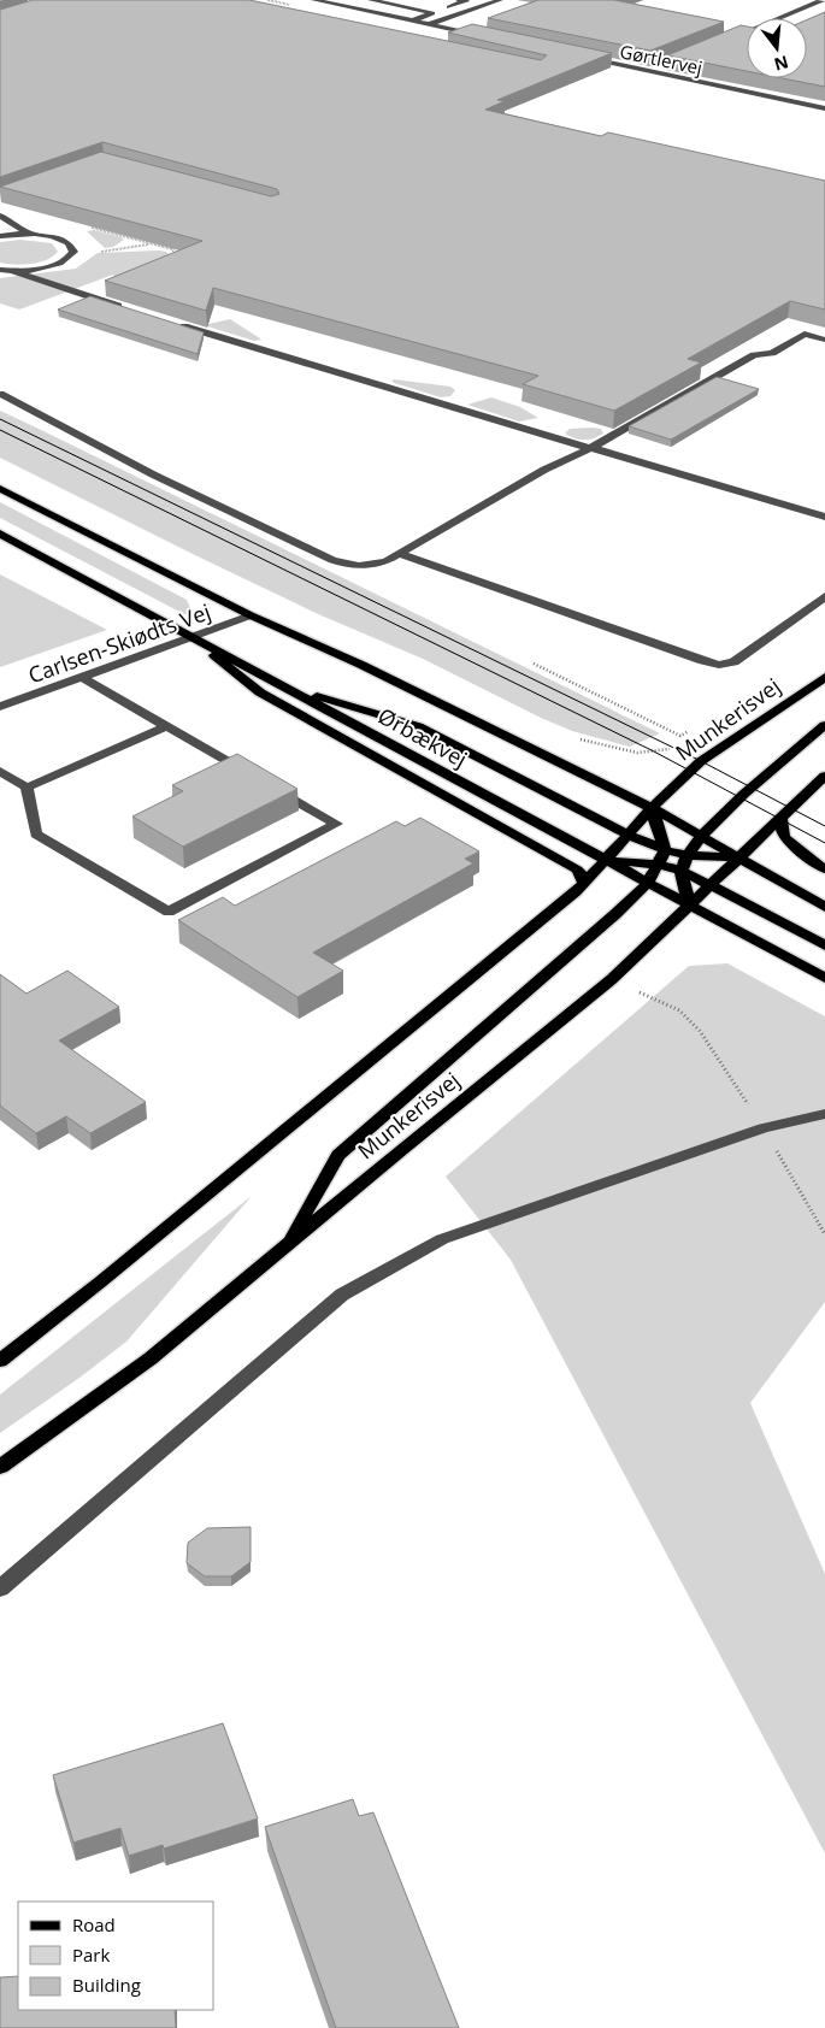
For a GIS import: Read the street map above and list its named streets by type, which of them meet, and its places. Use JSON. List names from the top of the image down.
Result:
{
  "streets": {
    "main road": ["Munkerisvej", "Ørbækvej"],
    "street": ["Gørtlervej", "Carlsen-Skiødts Vej"]
  },
  "crossings": [
    ["Carlsen-Skiødts Vej", "Ørbækvej"],
    ["Munkerisvej", "Ørbækvej"]
  ],
  "legend": ["Road", "Park", "Building"],
  "north": "bottom"
}
